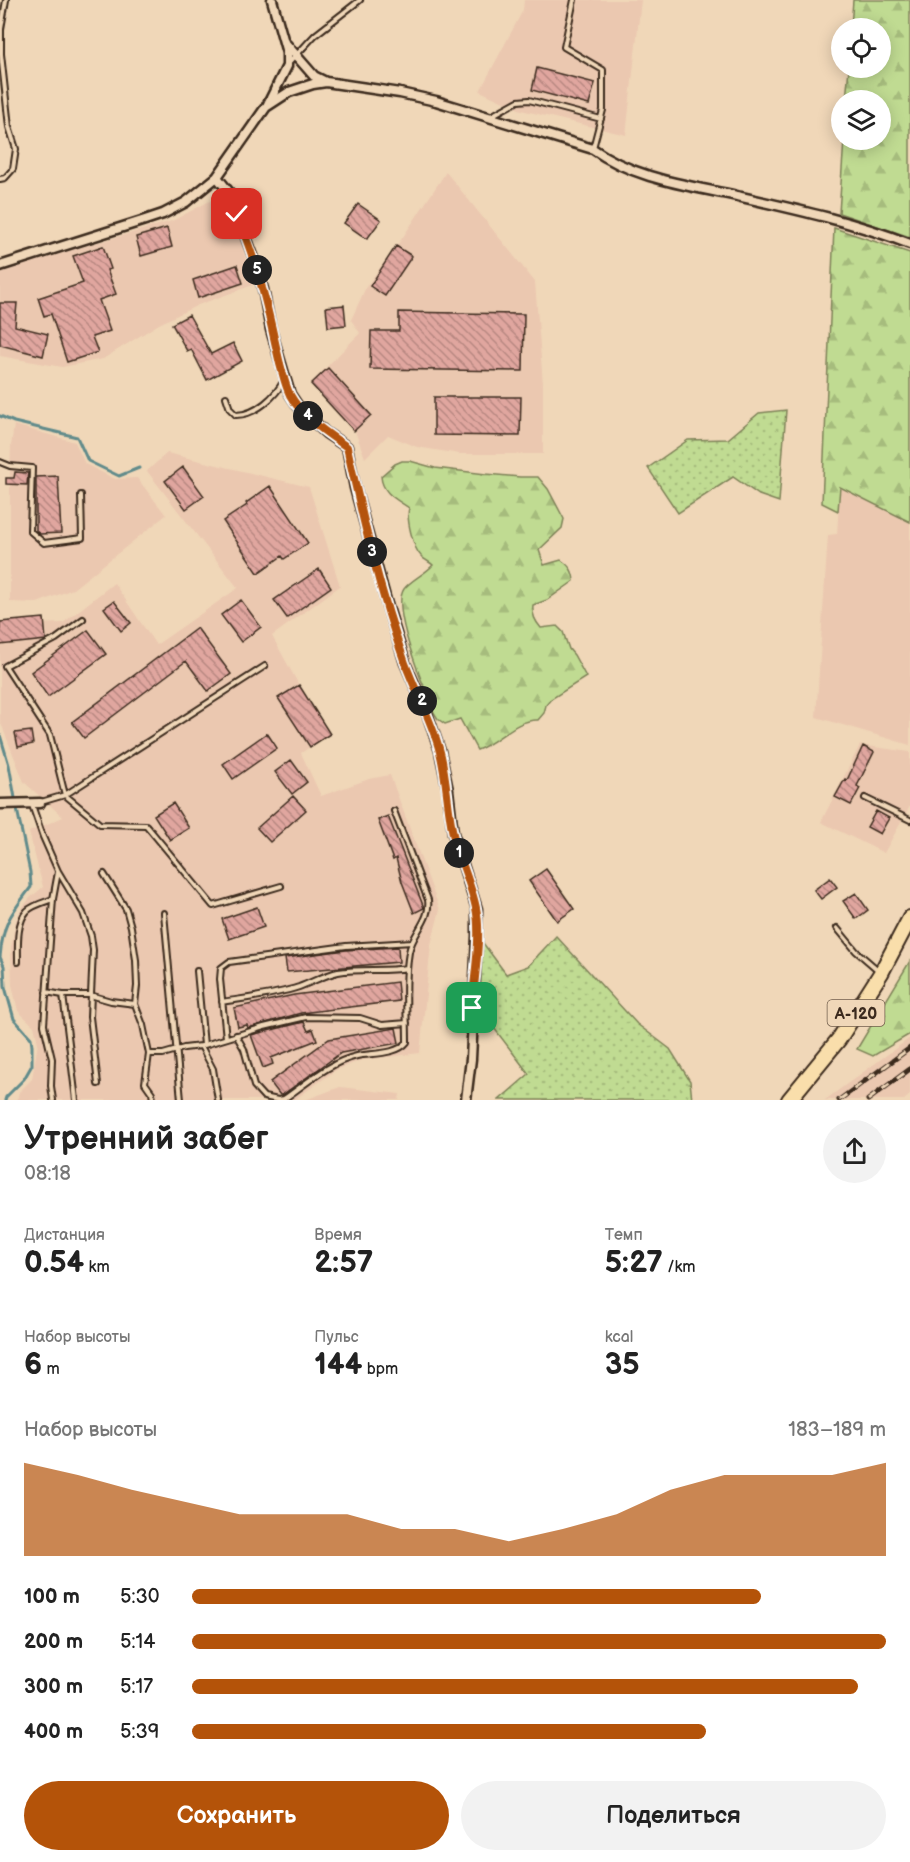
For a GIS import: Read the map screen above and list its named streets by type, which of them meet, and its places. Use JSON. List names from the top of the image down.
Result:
{
  "streets": {
    "main road": ["А-120"]
  },
  "page": {
    "pins": [
      "5",
      "4",
      "3",
      "2",
      "1"
    ],
    "heading": ["Утренний забег", "08:18"],
    "stats": [
      ["Дистанция", "0.54 km"],
      ["Время", "2:57"],
      ["Темп", "5:27 /km"],
      ["Набор высоты", "6 m"],
      ["Пульс", "144 bpm"],
      ["kcal", "35"]
    ],
    "chart": ["Набор высоты", "183–189 m"],
    "list": [
      {
        "name": "100 m",
        "note": "5:30"
      },
      {
        "name": "200 m",
        "note": "5:14"
      },
      {
        "name": "300 m",
        "note": "5:17"
      },
      {
        "name": "400 m",
        "note": "5:39"
      }
    ],
    "buttons": ["Сохранить", "Поделиться"]
  }
}
